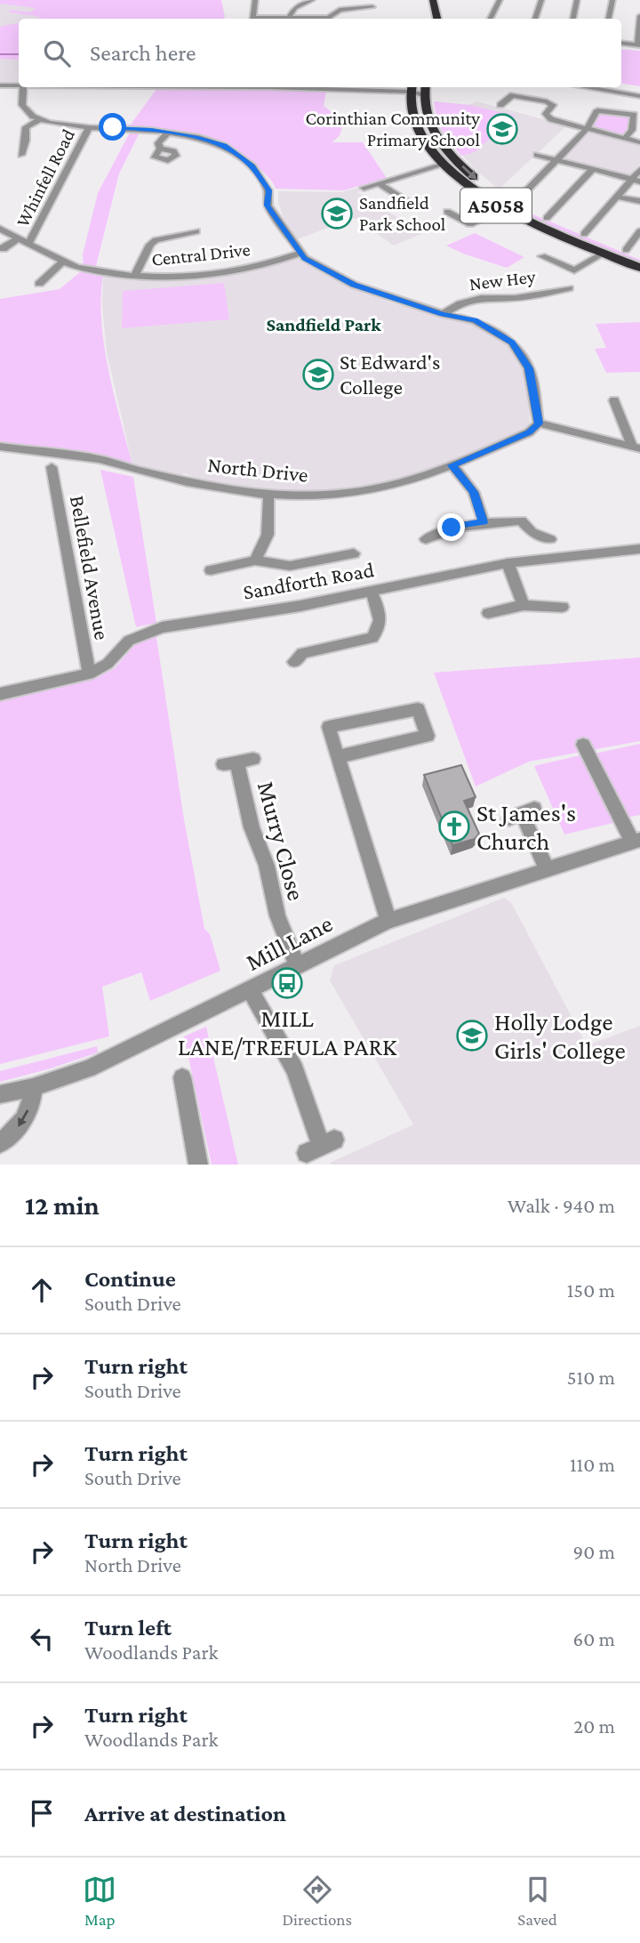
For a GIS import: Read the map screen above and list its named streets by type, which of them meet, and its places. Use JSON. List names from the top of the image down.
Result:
{
  "streets": {
    "highway": ["A5058"],
    "street": [
      "Whinfell Road",
      "Central Drive",
      "New Hey",
      "North Drive",
      "Bellefield Avenue",
      "Sandforth Road",
      "Murry Close",
      "Mill Lane"
    ]
  },
  "crossings": [
    ["Whinfell Road", "Central Drive"],
    ["Bellefield Avenue", "Sandforth Road"],
    ["Murry Close", "Mill Lane"]
  ],
  "districts": ["Sandfield Park"],
  "places": {
    "school or university": [
      "Corinthian Community Primary School",
      "Sandfield Park School",
      "St Edward's College",
      "Holly Lodge Girls' College"
    ],
    "church": ["St James's Church"],
    "bus stop": ["MILL LANE/TREFULA PARK"]
  },
  "page": {
    "search": "Search here",
    "heading": ["12 min", "Walk · 940 m"],
    "list": [
      ["Continue", "South Drive", "150 m"],
      ["Turn right", "South Drive", "510 m"],
      ["Turn right", "South Drive", "110 m"],
      ["Turn right", "North Drive", "90 m"],
      ["Turn left", "Woodlands Park", "60 m"],
      ["Turn right", "Woodlands Park", "20 m"],
      "Arrive at destination"
    ],
    "nav": ["Map", "Directions", "Saved"]
  }
}
